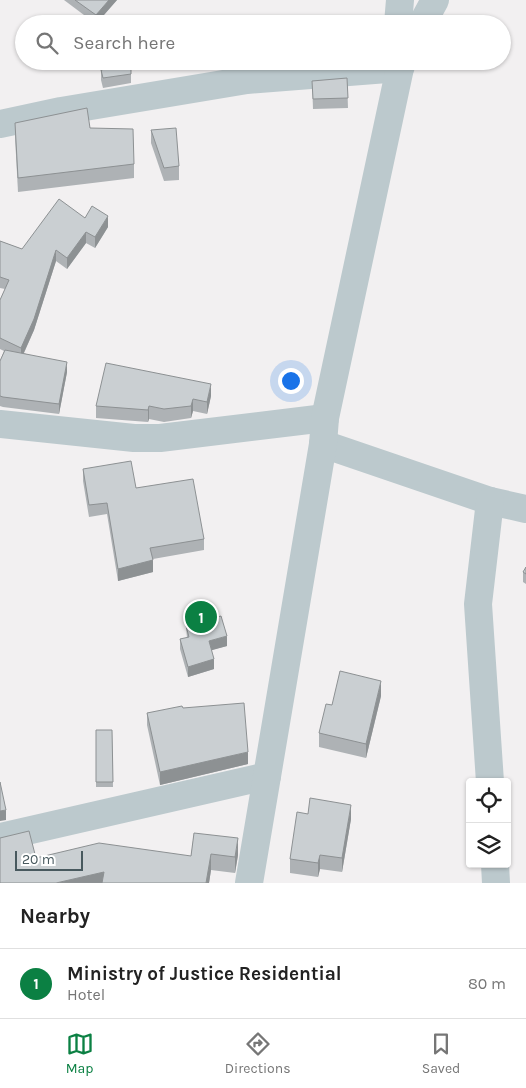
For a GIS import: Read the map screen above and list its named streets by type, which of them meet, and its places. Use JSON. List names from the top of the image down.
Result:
{
  "scale_bar": "20 m",
  "page": {
    "search": "Search here",
    "pins": "1",
    "scale": "20 m",
    "heading": "Nearby",
    "list": [
      {
        "mark": "1",
        "name": "Ministry of Justice Residential",
        "note": "Hotel",
        "value": "80 m"
      }
    ],
    "nav": ["Map", "Directions", "Saved"]
  }
}
